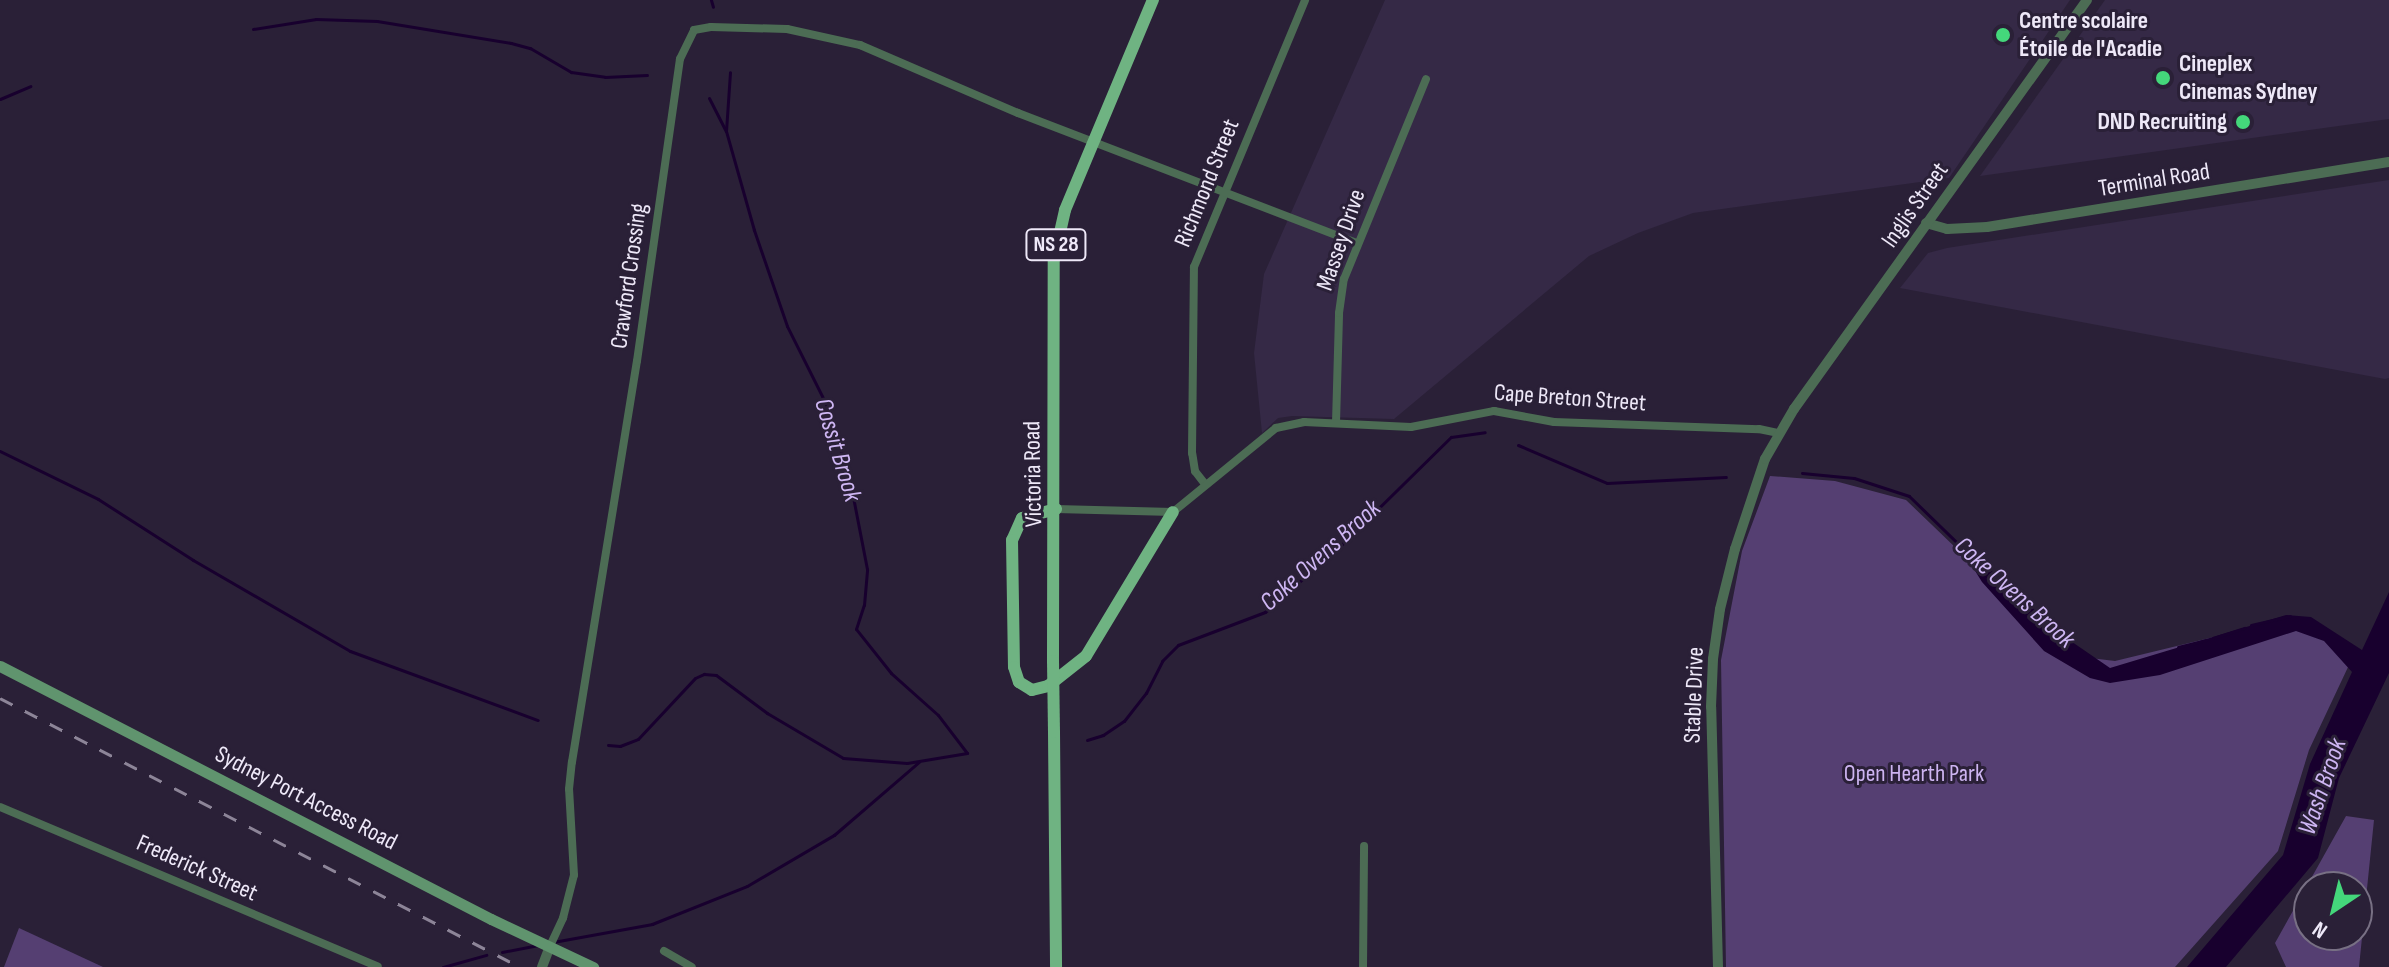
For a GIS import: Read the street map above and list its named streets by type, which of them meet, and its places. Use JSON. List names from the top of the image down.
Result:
{
  "streets": {
    "main road": ["NS 28", "Victoria Road", "Sydney Port Access Road"],
    "street": [
      "Terminal Road",
      "Richmond Street",
      "Inglis Street",
      "Massey Drive",
      "Crawford Crossing",
      "Cape Breton Street",
      "Stable Drive",
      "Frederick Street"
    ]
  },
  "crossings": [
    ["Terminal Road", "Inglis Street"],
    ["Richmond Street", "Crawford Crossing"],
    ["Richmond Street", "Cape Breton Street"],
    ["Inglis Street", "Cape Breton Street"],
    ["Inglis Street", "Stable Drive"],
    ["Massey Drive", "Crawford Crossing"],
    ["Massey Drive", "Cape Breton Street"],
    ["Crawford Crossing", "Victoria Road"],
    ["Crawford Crossing", "Sydney Port Access Road"],
    ["Cape Breton Street", "Stable Drive"]
  ],
  "water": ["Cossit Brook", "Coke Ovens Brook", "Wash Brook"],
  "parks": ["Open Hearth Park"],
  "places": ["Centre scolaire Étoile de l'Acadie", "Cineplex Cinemas Sydney", "DND Recruiting"],
  "north": "bottom left"
}
